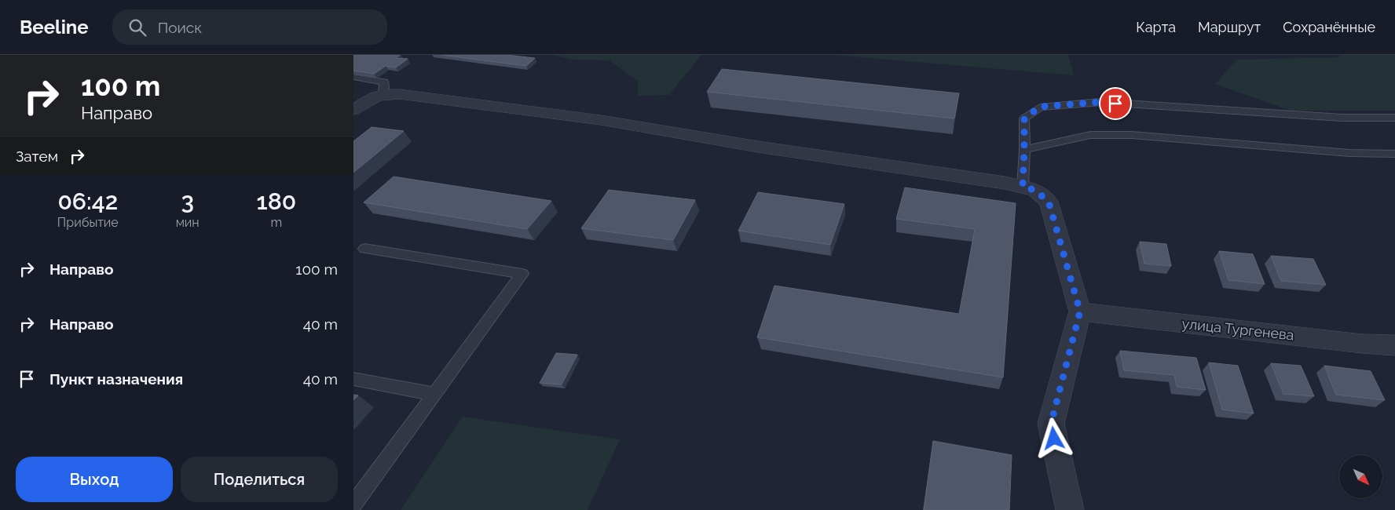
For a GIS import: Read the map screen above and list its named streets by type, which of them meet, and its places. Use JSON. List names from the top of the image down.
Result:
{
  "streets": {
    "street": ["улица Тургенева"]
  },
  "north": "bottom right",
  "page": {
    "header": "Beeline",
    "search": "Поиск",
    "nav": ["Карта", "Маршрут", "Сохранённые"],
    "turn": ["100 m", "Направо"],
    "then": "Затем",
    "eta": [
      "06:42",
      "Прибытие",
      "3",
      "мин",
      "180",
      "m"
    ],
    "list": [
      {
        "name": "Направо",
        "value": "100 m"
      },
      {
        "name": "Направо",
        "value": "40 m"
      },
      {
        "name": "Пункт назначения",
        "value": "40 m"
      }
    ],
    "buttons": ["Выход", "Поделиться"]
  }
}
